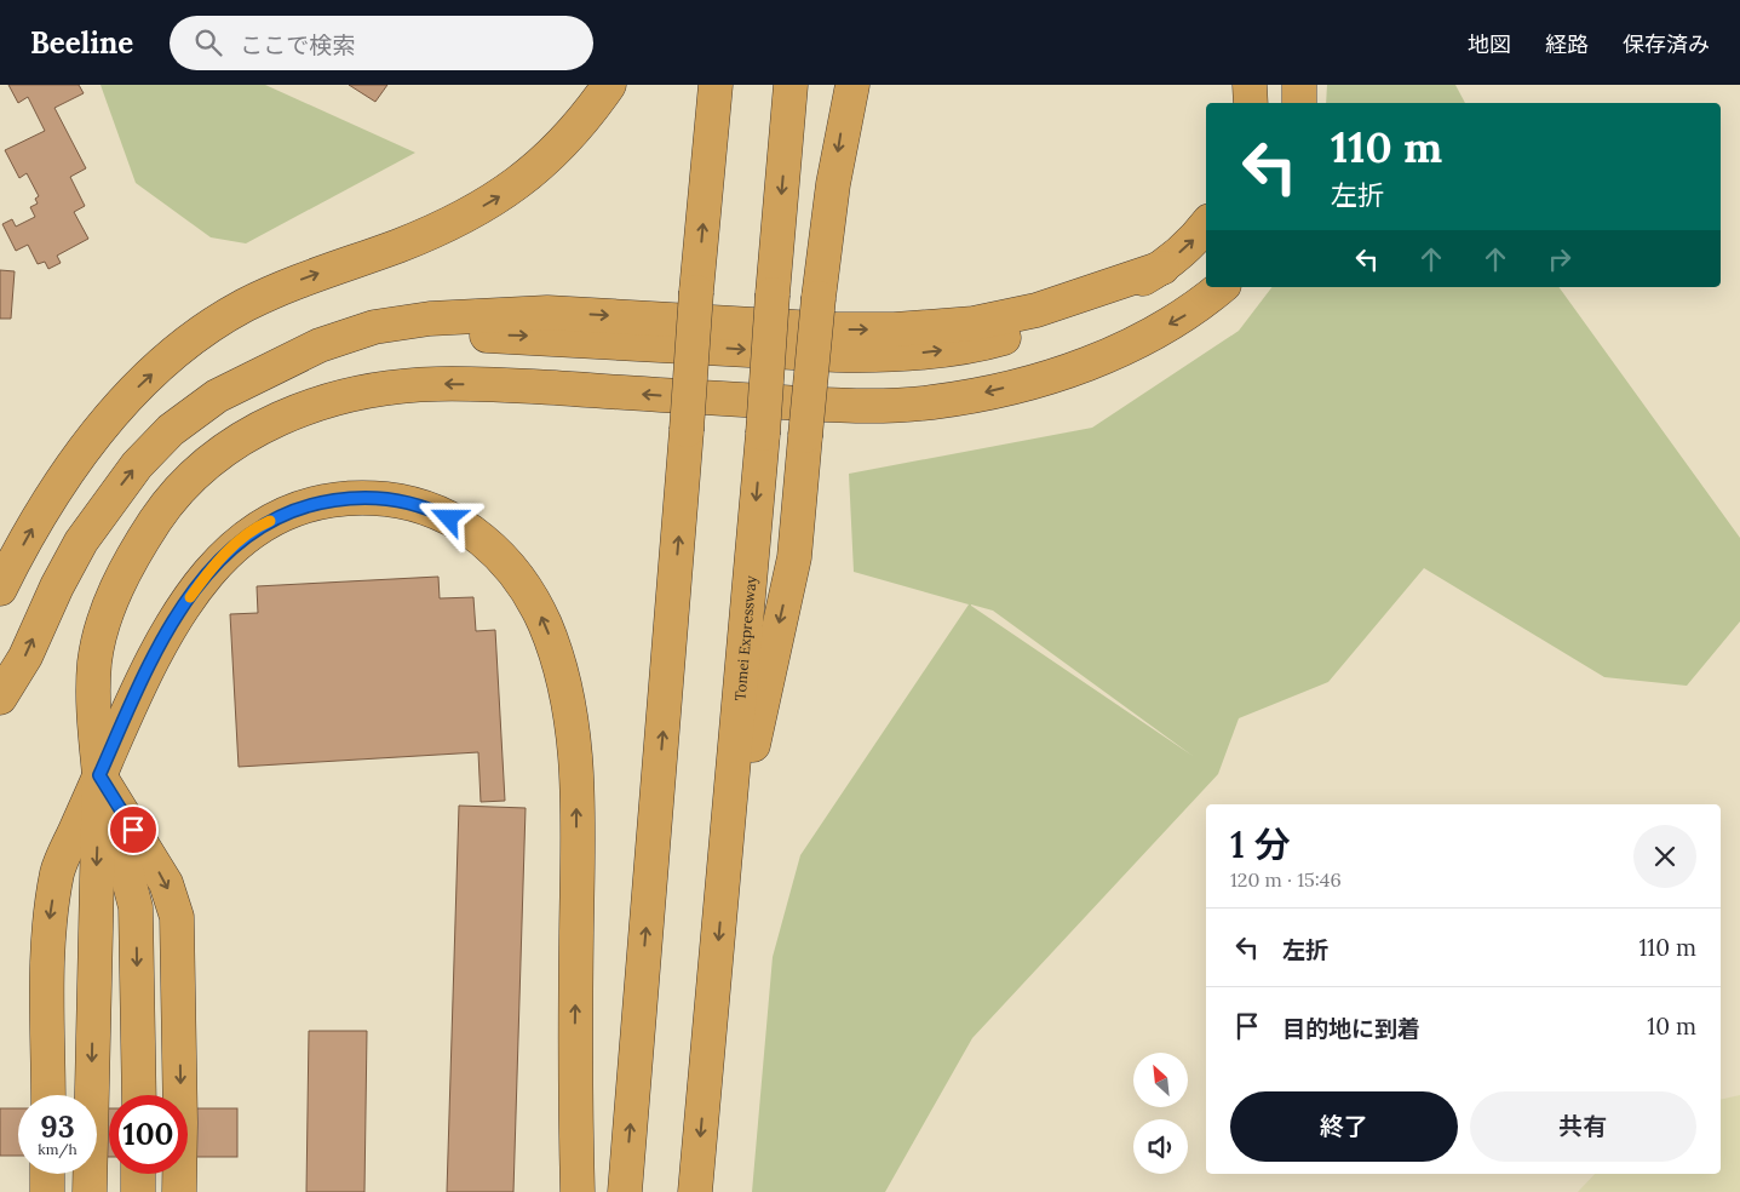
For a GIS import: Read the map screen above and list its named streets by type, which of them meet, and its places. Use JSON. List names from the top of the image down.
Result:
{
  "streets": {
    "highway": ["Tomei Expressway"]
  },
  "north": "top left",
  "page": {
    "header": "Beeline",
    "search": "ここで検索",
    "nav": ["地図", "経路", "保存済み"],
    "turn": ["110 m", "左折"],
    "heading": ["1 分", "120 m · 15:46"],
    "list": [
      {
        "name": "左折",
        "value": "110 m"
      },
      {
        "name": "目的地に到着",
        "value": "10 m"
      }
    ],
    "buttons": ["終了", "共有"],
    "speed": "93 km/h",
    "limit": "100"
  }
}
